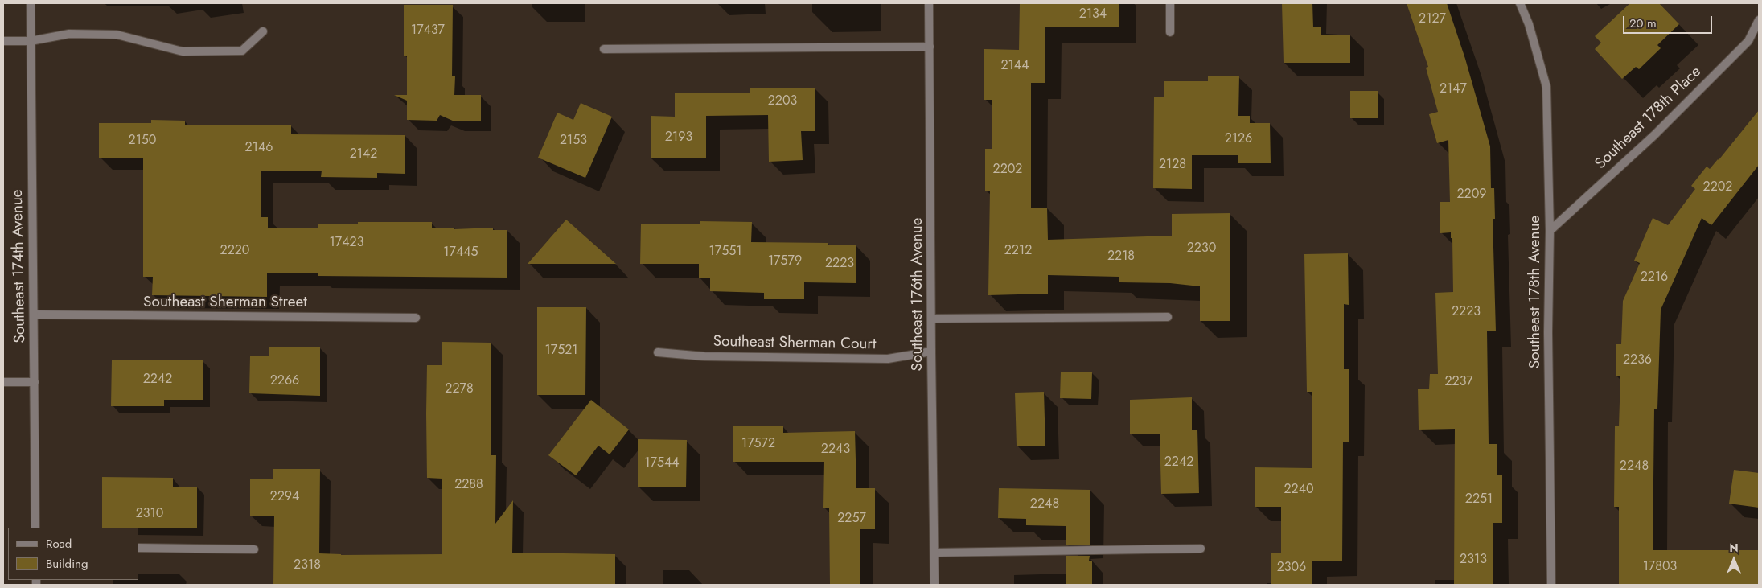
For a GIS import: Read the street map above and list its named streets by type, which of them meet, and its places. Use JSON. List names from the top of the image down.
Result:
{
  "streets": {
    "street": [
      "Southeast 178th Place",
      "Southeast 174th Avenue",
      "Southeast 178th Avenue",
      "Southeast 176th Avenue",
      "Southeast Sherman Street",
      "Southeast Sherman Court"
    ]
  },
  "crossings": [
    ["Southeast 178th Place", "Southeast 178th Avenue"],
    ["Southeast 174th Avenue", "Southeast Sherman Street"],
    ["Southeast 176th Avenue", "Southeast Sherman Court"]
  ],
  "house_numbers": [
    "2134",
    "2127",
    "17437",
    "2144",
    "2147",
    "2203",
    "2193",
    "2126",
    "2150",
    "2153",
    "2146",
    "2142",
    "2128",
    "2202",
    "2202",
    "2209",
    "17423",
    "2230",
    "2220",
    "2212",
    "17551",
    "17445",
    "2218",
    "17579",
    "2223",
    "2216",
    "2223",
    "17521",
    "2236",
    "2242",
    "2266",
    "2237",
    "2278",
    "17572",
    "2243",
    "2242",
    "17544",
    "2248",
    "2288",
    "2240",
    "2294",
    "2251",
    "2248",
    "2310",
    "2257",
    "2313",
    "2318",
    "17803",
    "2306"
  ],
  "legend": ["Road", "Building"],
  "scale_bar": "20 m",
  "north": "top"
}
